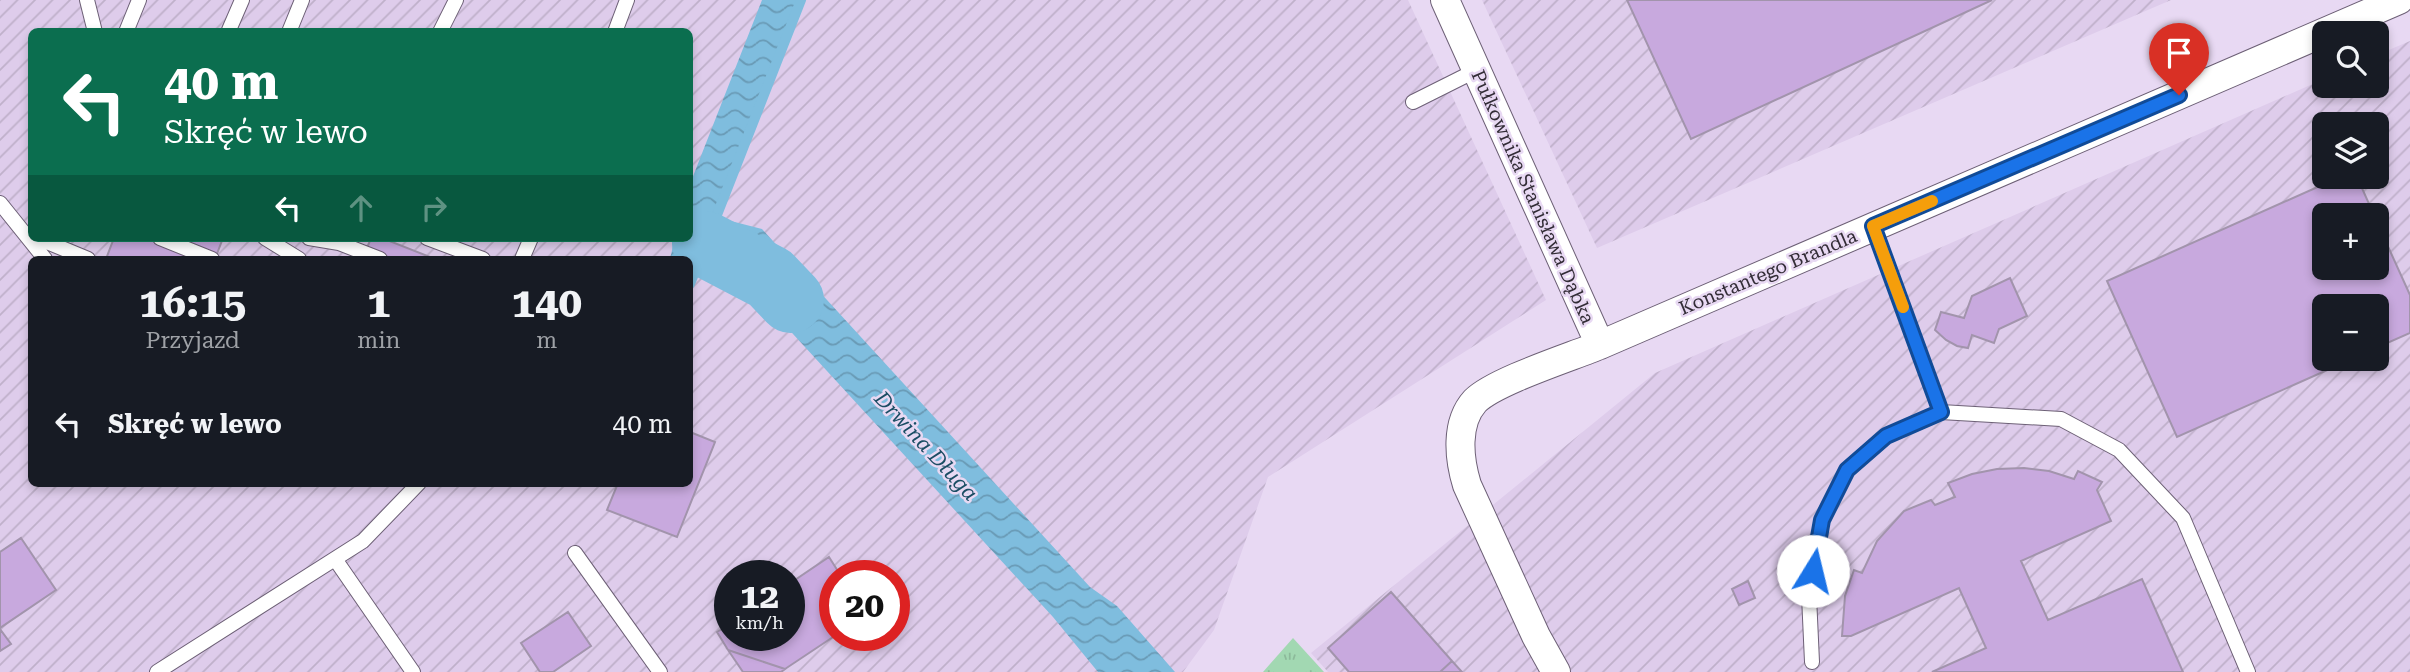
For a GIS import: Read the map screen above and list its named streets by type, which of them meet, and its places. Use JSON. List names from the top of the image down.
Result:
{
  "streets": {
    "street": ["Pułkownika Stanisława Dąbka", "Konstantego Brandla"]
  },
  "crossings": [
    ["Pułkownika Stanisława Dąbka", "Konstantego Brandla"]
  ],
  "water": ["Drwina Długa"],
  "page": {
    "map_buttons": ["+", "−"],
    "turn": ["40 m", "Skręć w lewo"],
    "eta": [
      "16:15",
      "Przyjazd",
      "1",
      "min",
      "140",
      "m"
    ],
    "list": [
      {
        "name": "Skręć w lewo",
        "value": "40 m"
      }
    ],
    "speed": "12 km/h",
    "limit": "20"
  }
}
